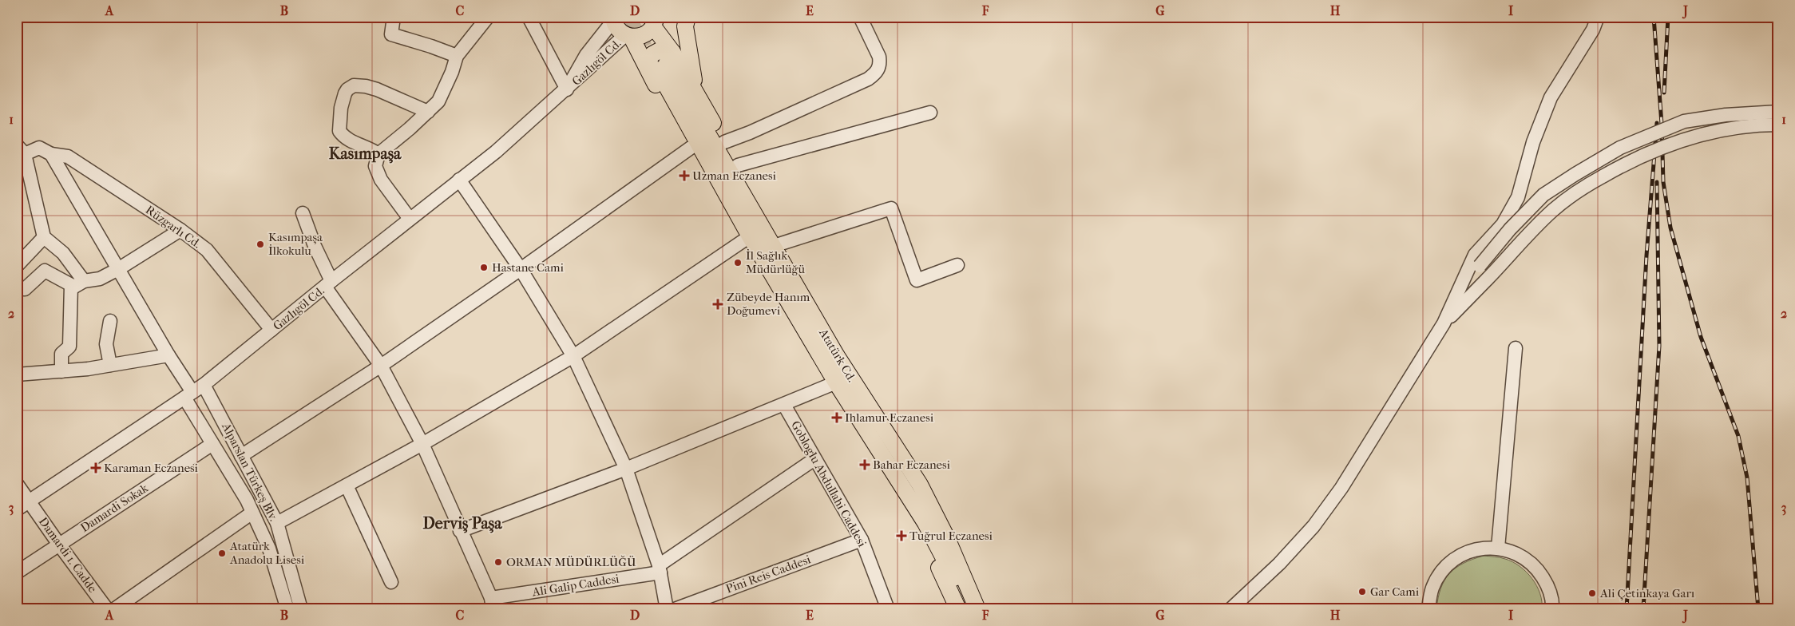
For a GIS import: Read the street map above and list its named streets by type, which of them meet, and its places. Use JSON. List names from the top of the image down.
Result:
{
  "streets": {
    "main road": ["Atatürk Cd."],
    "street": [
      "Gazlıgöl Cd.",
      "Rüzgarlı Cd.",
      "Alparslan Türkeş Blv.",
      "Gobloglu Abdullahi Caddesi",
      "Damardi Sokak",
      "Damardi 1. Cadde",
      "Pini Reis Caddesi",
      "Ali Galip Caddesi"
    ]
  },
  "crossings": [
    ["Gazlıgöl Cd.", "Rüzgarlı Cd."],
    ["Gazlıgöl Cd.", "Alparslan Türkeş Blv."],
    ["Gazlıgöl Cd.", "Damardi 1. Cadde"],
    ["Rüzgarlı Cd.", "Alparslan Türkeş Blv."],
    ["Alparslan Türkeş Blv.", "Damardi Sokak"],
    ["Gobloglu Abdullahi Caddesi", "Pini Reis Caddesi"],
    ["Damardi Sokak", "Damardi 1. Cadde"]
  ],
  "districts": ["Kasımpaşa", "Derviş Paşa"],
  "places": {
    "health": [
      "Uzman Eczanesi",
      "Zübeyde Hanım Doğumevi",
      "Ihlamur Eczanesi",
      "Bahar Eczanesi",
      "Karaman Eczanesi",
      "Tuğrul Eczanesi"
    ],
    "other": [
      "Kasımpaşa İlkokulu",
      "İl Sağlık Müdürlüğü",
      "Hastane Cami",
      "Atatürk Anadolu Lisesi",
      "ORMAN MÜDÜRLÜĞÜ",
      "Gar Cami",
      "Ali Çetinkaya Garı"
    ]
  },
  "grid": {
    "columns": [
      "A",
      "B",
      "C",
      "D",
      "E",
      "F",
      "G",
      "H",
      "I",
      "J"
    ],
    "rows": ["1", "2", "3"]
  }
}
